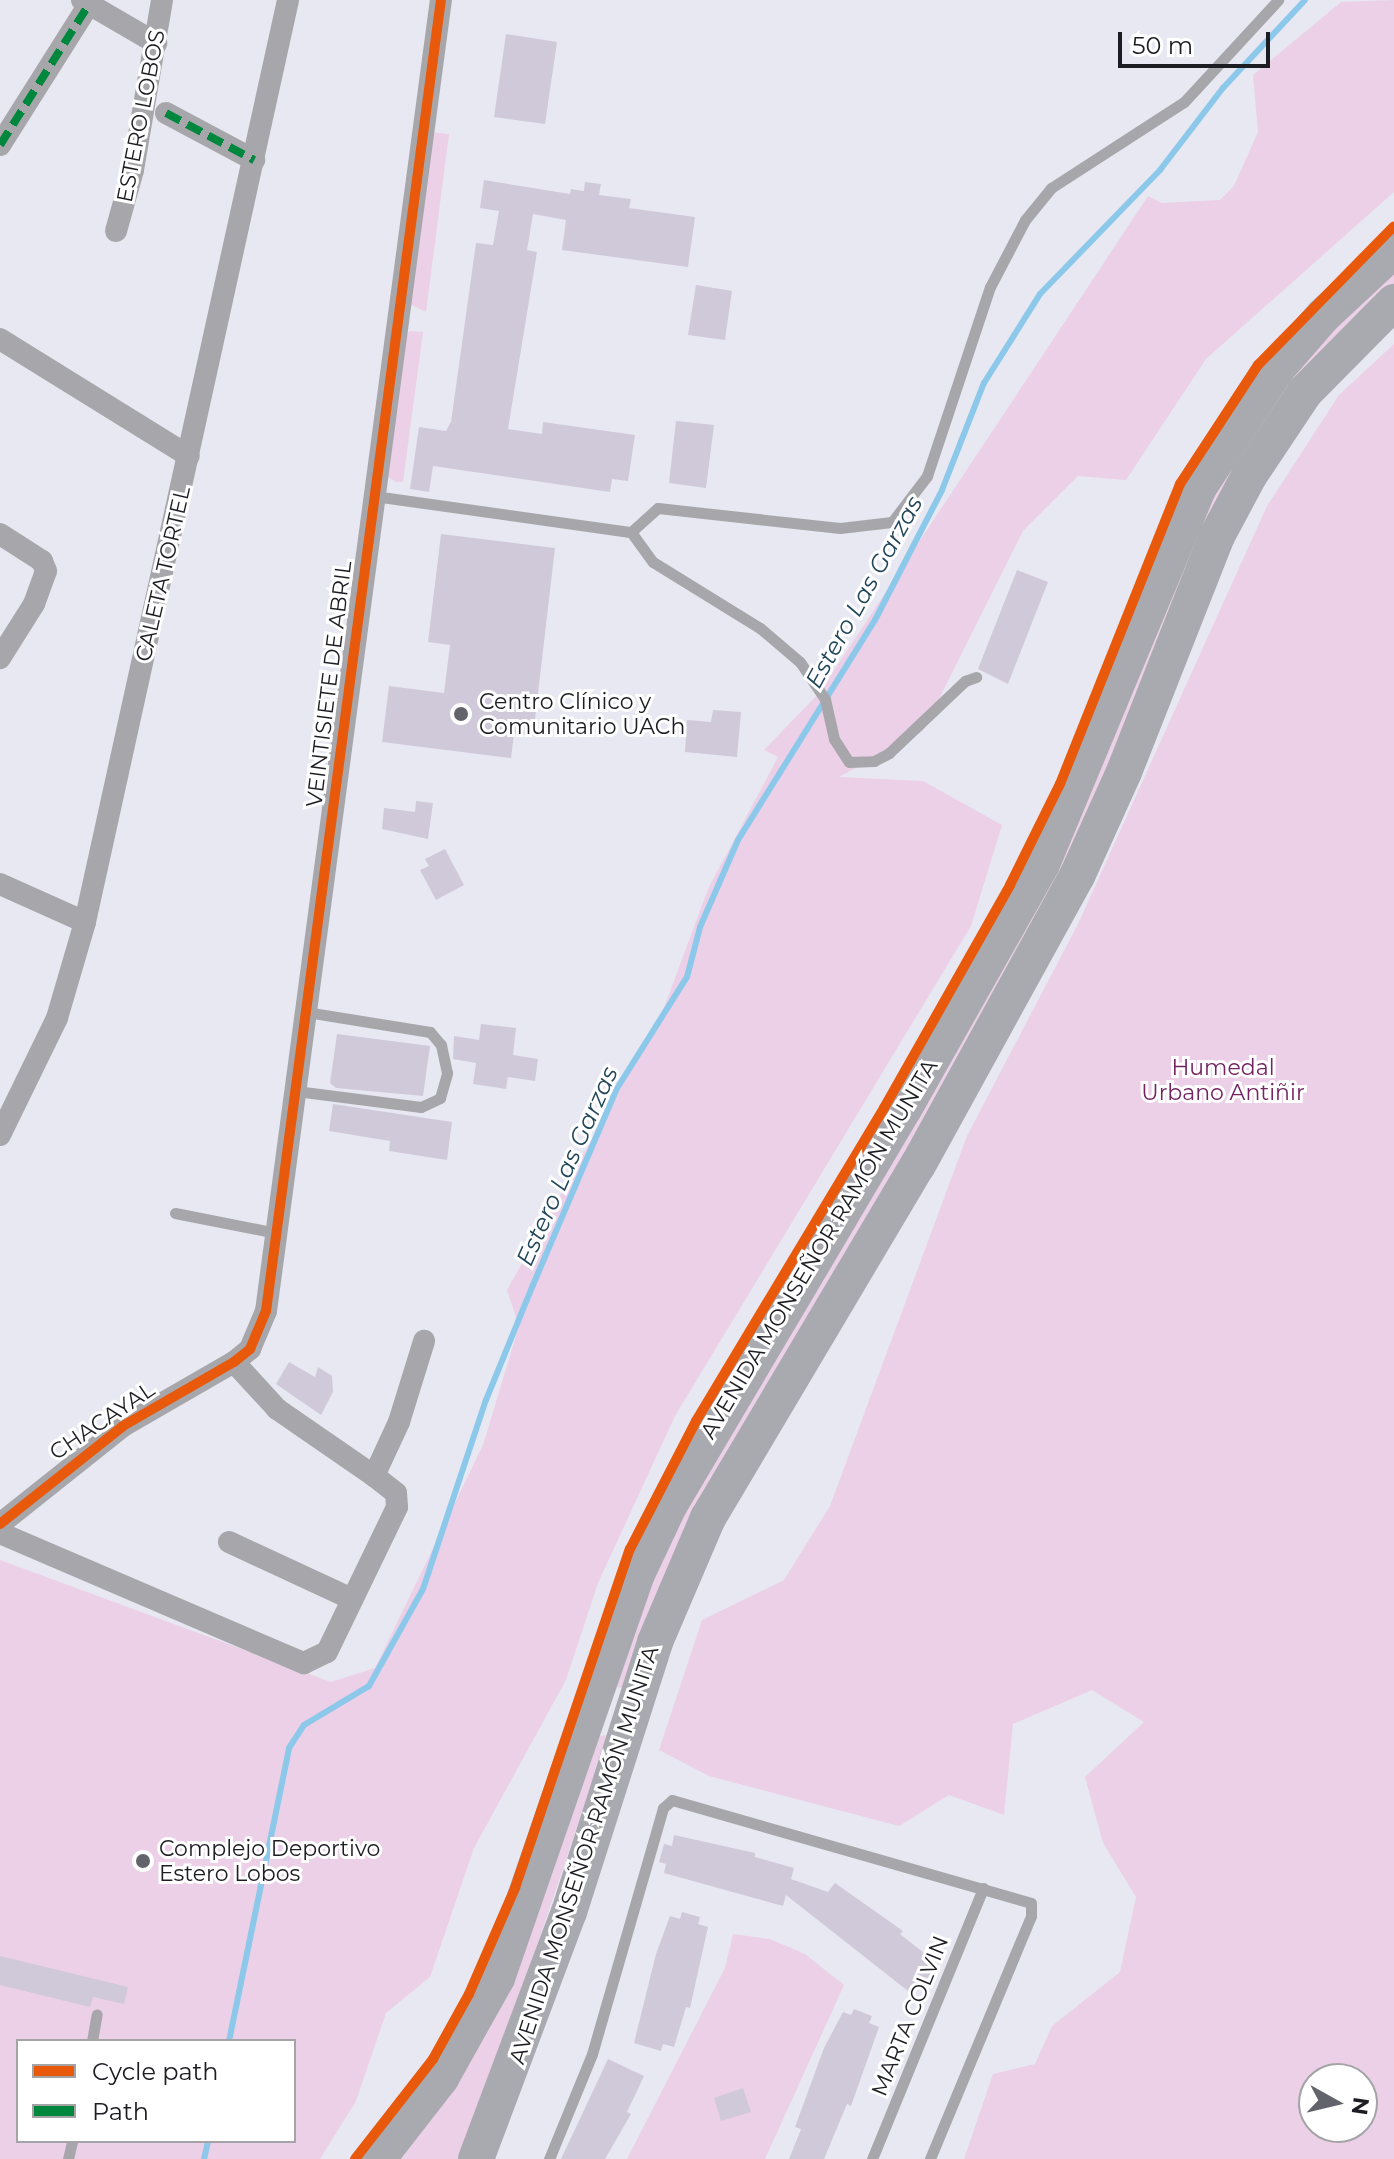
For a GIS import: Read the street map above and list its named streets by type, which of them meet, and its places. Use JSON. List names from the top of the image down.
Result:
{
  "streets": {
    "main road": ["AVENIDA MONSEÑOR RAMÓN MUNITA"],
    "street": [
      "ESTERO LOBOS",
      "CALETA TORTEL",
      "VEINTISIETE DE ABRIL",
      "CHACAYAL"
    ],
    "lane": ["MARTA COLVIN"]
  },
  "crossings": [
    ["VEINTISIETE DE ABRIL", "CHACAYAL"]
  ],
  "water": ["Estero Las Garzas"],
  "parks": ["Humedal Urbano Antiñir"],
  "places": ["Centro Clínico y Comunitario UACh", "Complejo Deportivo Estero Lobos"],
  "legend": ["Cycle path", "Path"],
  "scale_bar": "50 m",
  "north": "right"
}
